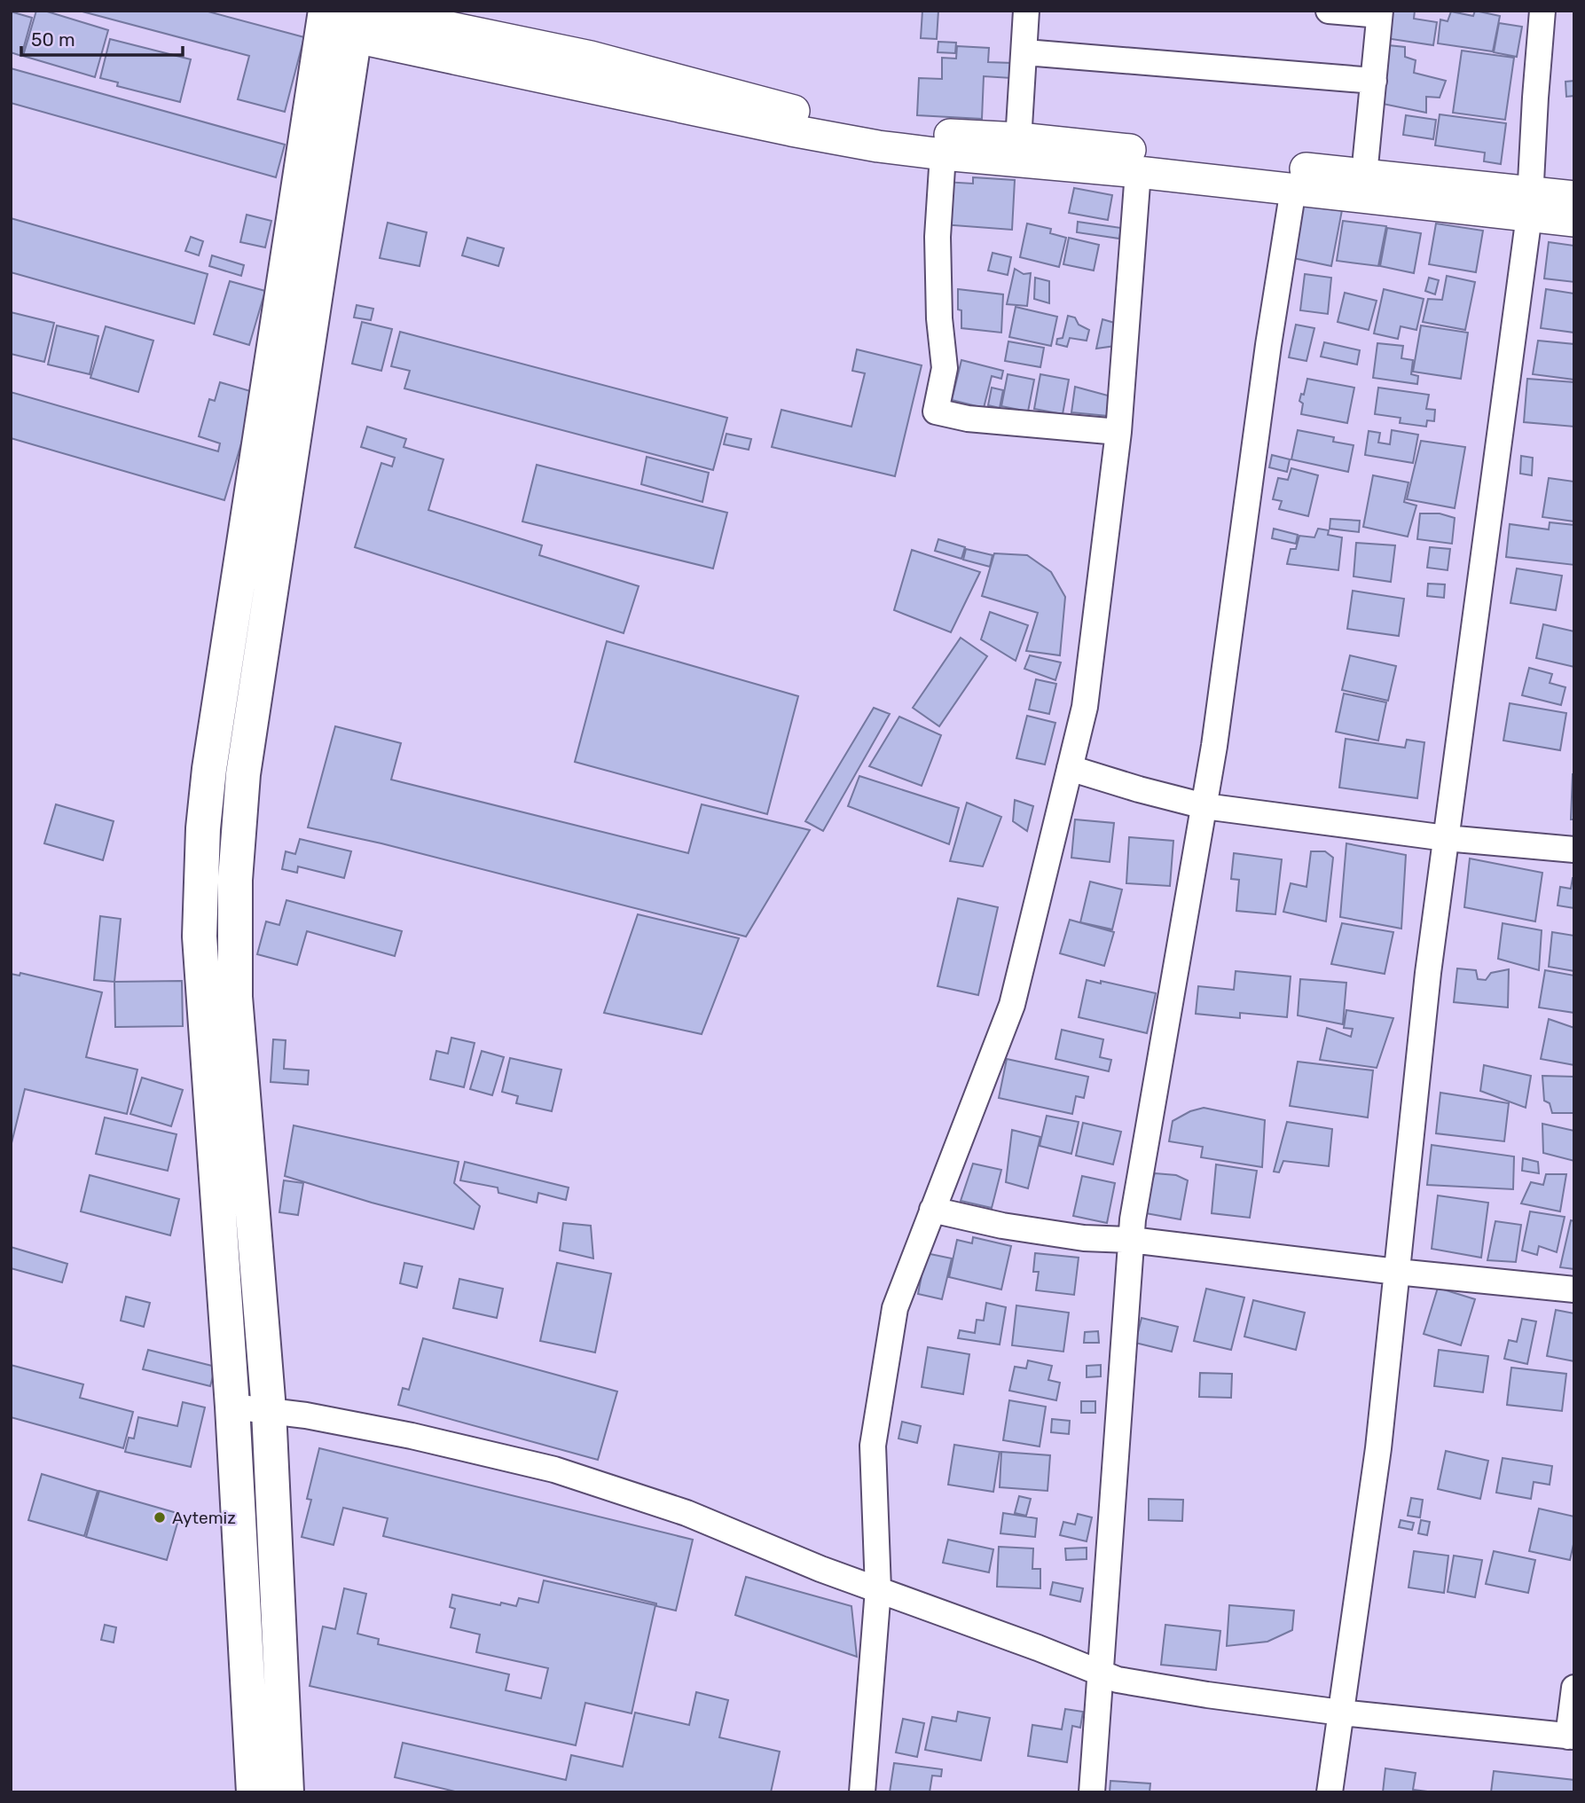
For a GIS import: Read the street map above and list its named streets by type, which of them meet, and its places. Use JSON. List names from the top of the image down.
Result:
{
  "places": ["Aytemiz"],
  "scale_bar": "50 m"
}
